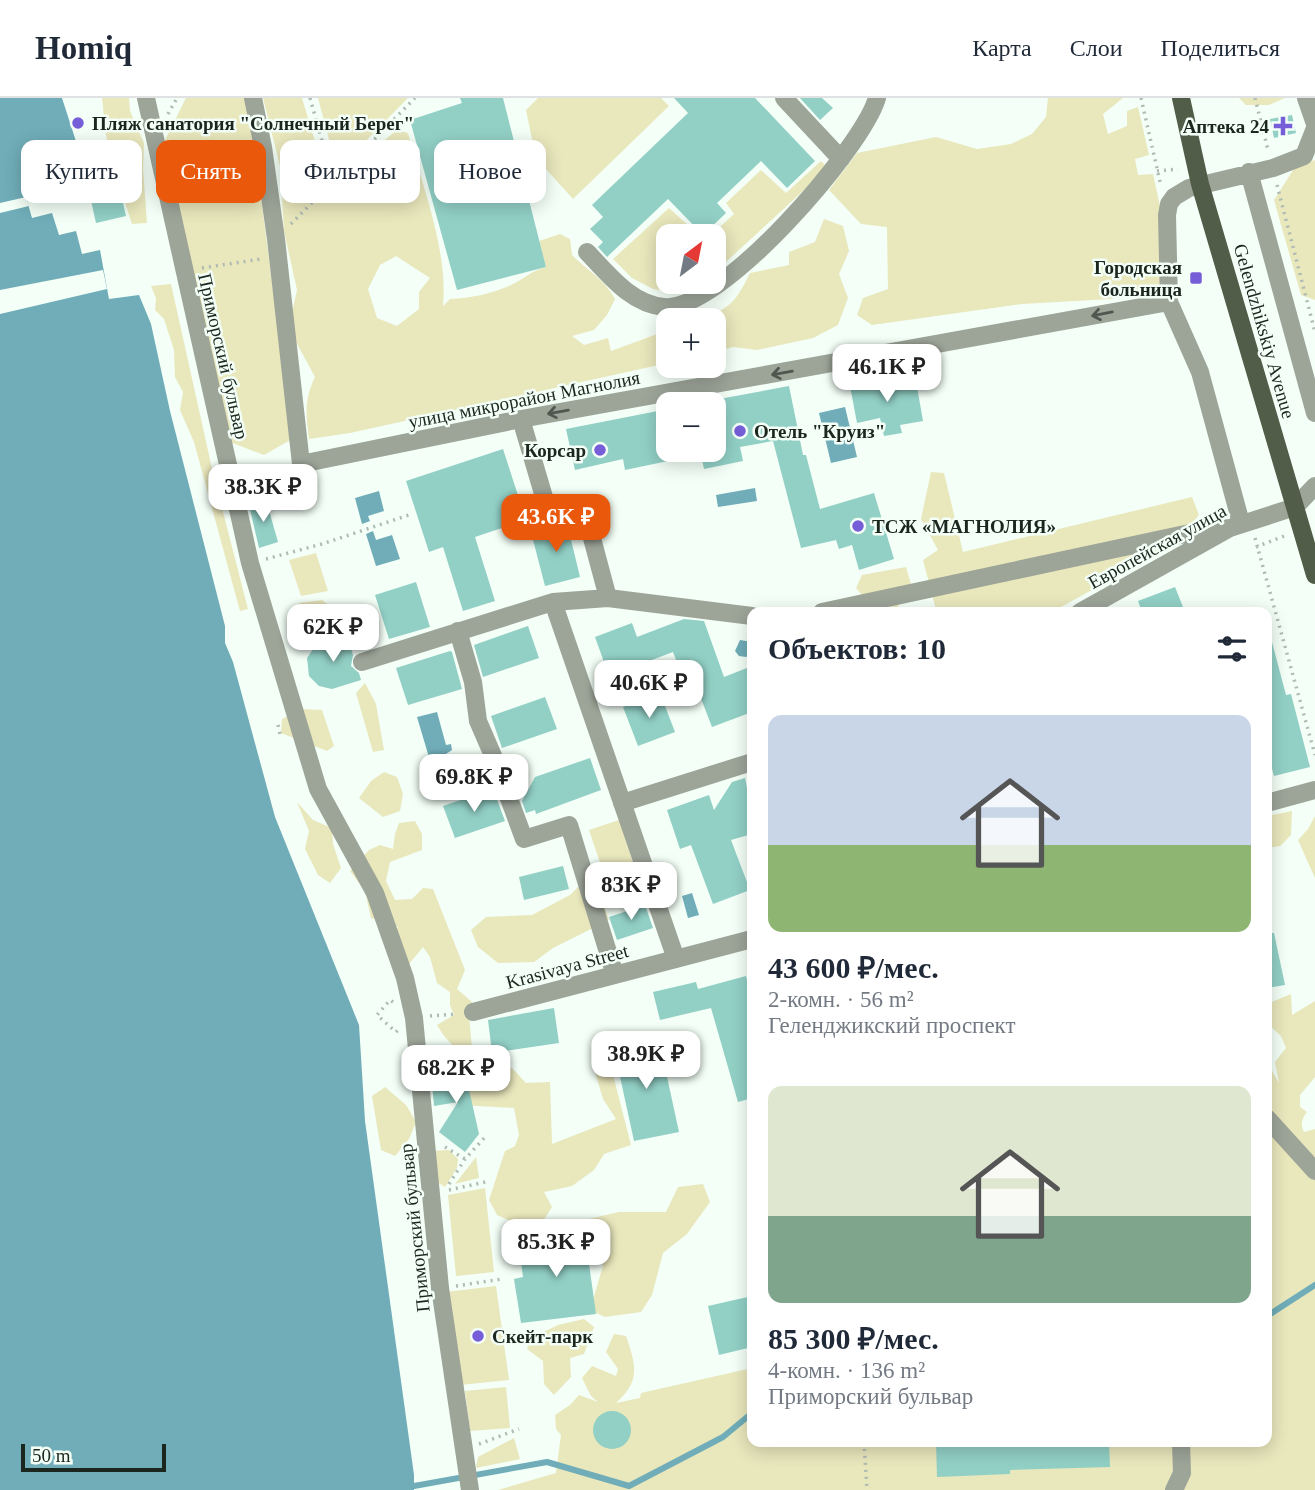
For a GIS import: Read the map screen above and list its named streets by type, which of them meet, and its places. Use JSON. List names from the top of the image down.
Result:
{
  "streets": {
    "main road": ["Gelendzhikskiy Avenue"],
    "street": [
      "Приморский бульвар",
      "улица микрорайон Магнолия",
      "Европейская улица",
      "Krasivaya Street"
    ]
  },
  "crossings": [
    ["Gelendzhikskiy Avenue", "Европейская улица"]
  ],
  "one_way": ["улица микрорайон Магнолия"],
  "places": {
    "other": [
      "Пляж санатория \"Солнечный Берег\"",
      "Отель \"Круиз\"",
      "Корсар",
      "ТСЖ «МАГНОЛИЯ»",
      "Скейт-парк"
    ],
    "health": ["Аптека 24"],
    "transit": ["Городская больница"]
  },
  "scale_bar": "50 m",
  "north": "top right",
  "page": {
    "header": "Homiq",
    "nav": ["Карта", "Слои", "Поделиться"],
    "chip": [
      "Купить",
      "Снять",
      "Фильтры",
      "Новое"
    ],
    "map_buttons": ["+", "−"],
    "price": [
      "46.1K ₽",
      "38.3K ₽",
      "43.6K ₽",
      "62K ₽",
      "40.6K ₽",
      "69.8K ₽",
      "83K ₽",
      "38.9K ₽",
      "68.2K ₽",
      "85.3K ₽"
    ],
    "heading": "Объектов: 10",
    "list": [
      {
        "name": "43 600 ₽/мес.",
        "note": "2-комн. · 56 m² · Геленджикский проспект"
      },
      {
        "name": "85 300 ₽/мес.",
        "note": "4-комн. · 136 m² · Приморский бульвар"
      }
    ],
    "scale": "50 m"
  }
}
